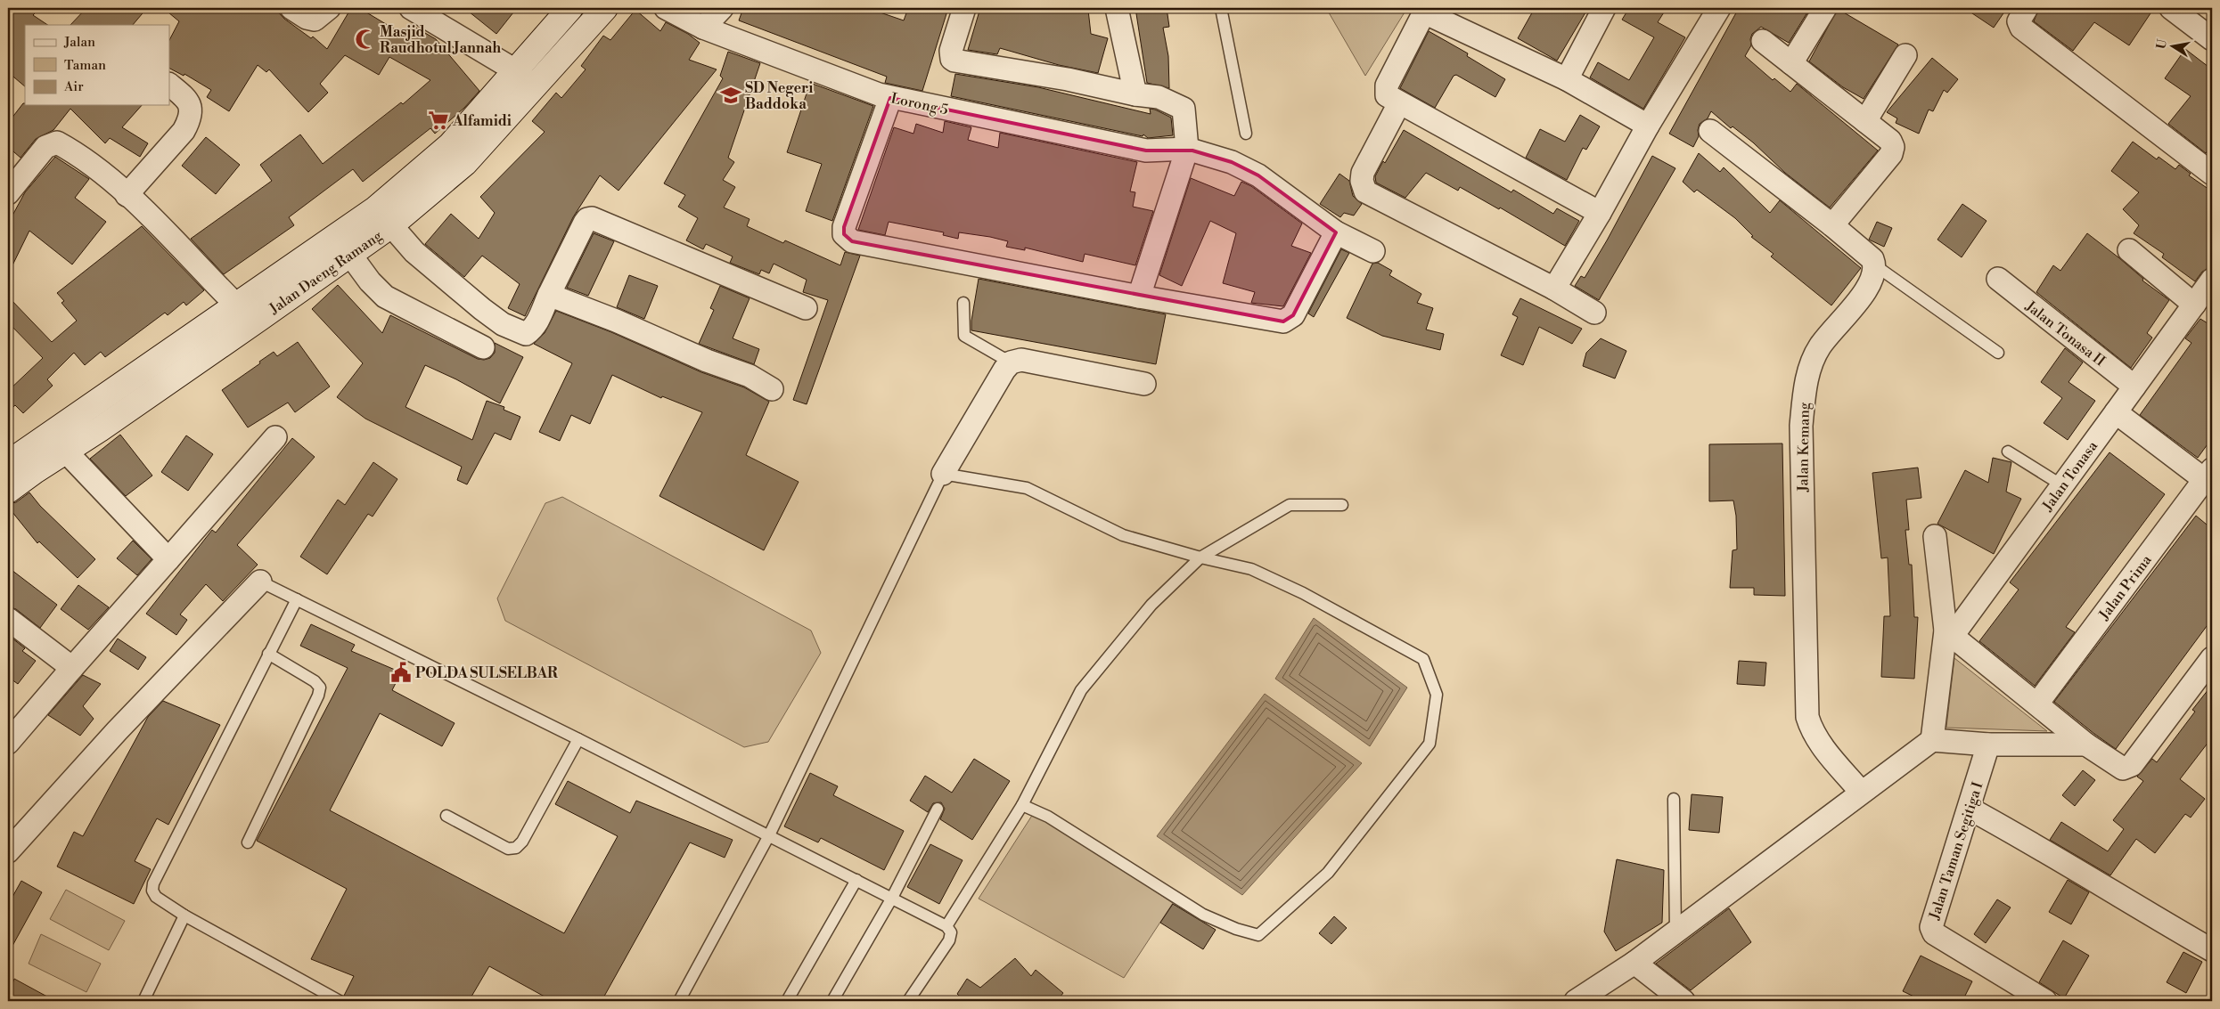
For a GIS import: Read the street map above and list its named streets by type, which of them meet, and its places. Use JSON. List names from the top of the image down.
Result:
{
  "streets": {
    "main road": ["Jalan Daeng Ramang"],
    "street": [
      "Lorong 5",
      "Jalan Tonasa II",
      "Jalan Kemang",
      "Jalan Tonasa",
      "Jalan Prima",
      "Jalan Taman Segitiga I"
    ]
  },
  "crossings": [
    ["Jalan Tonasa II", "Jalan Tonasa"]
  ],
  "places": {
    "mosque": ["Masjid Raudhotul Jannah"],
    "school or university": ["SD Negeri Baddoka"],
    "supermarket": ["Alfamidi"],
    "public building": ["POLDA SULSELBAR"]
  },
  "legend": ["Jalan", "Taman", "Air"],
  "north": "left"
}
